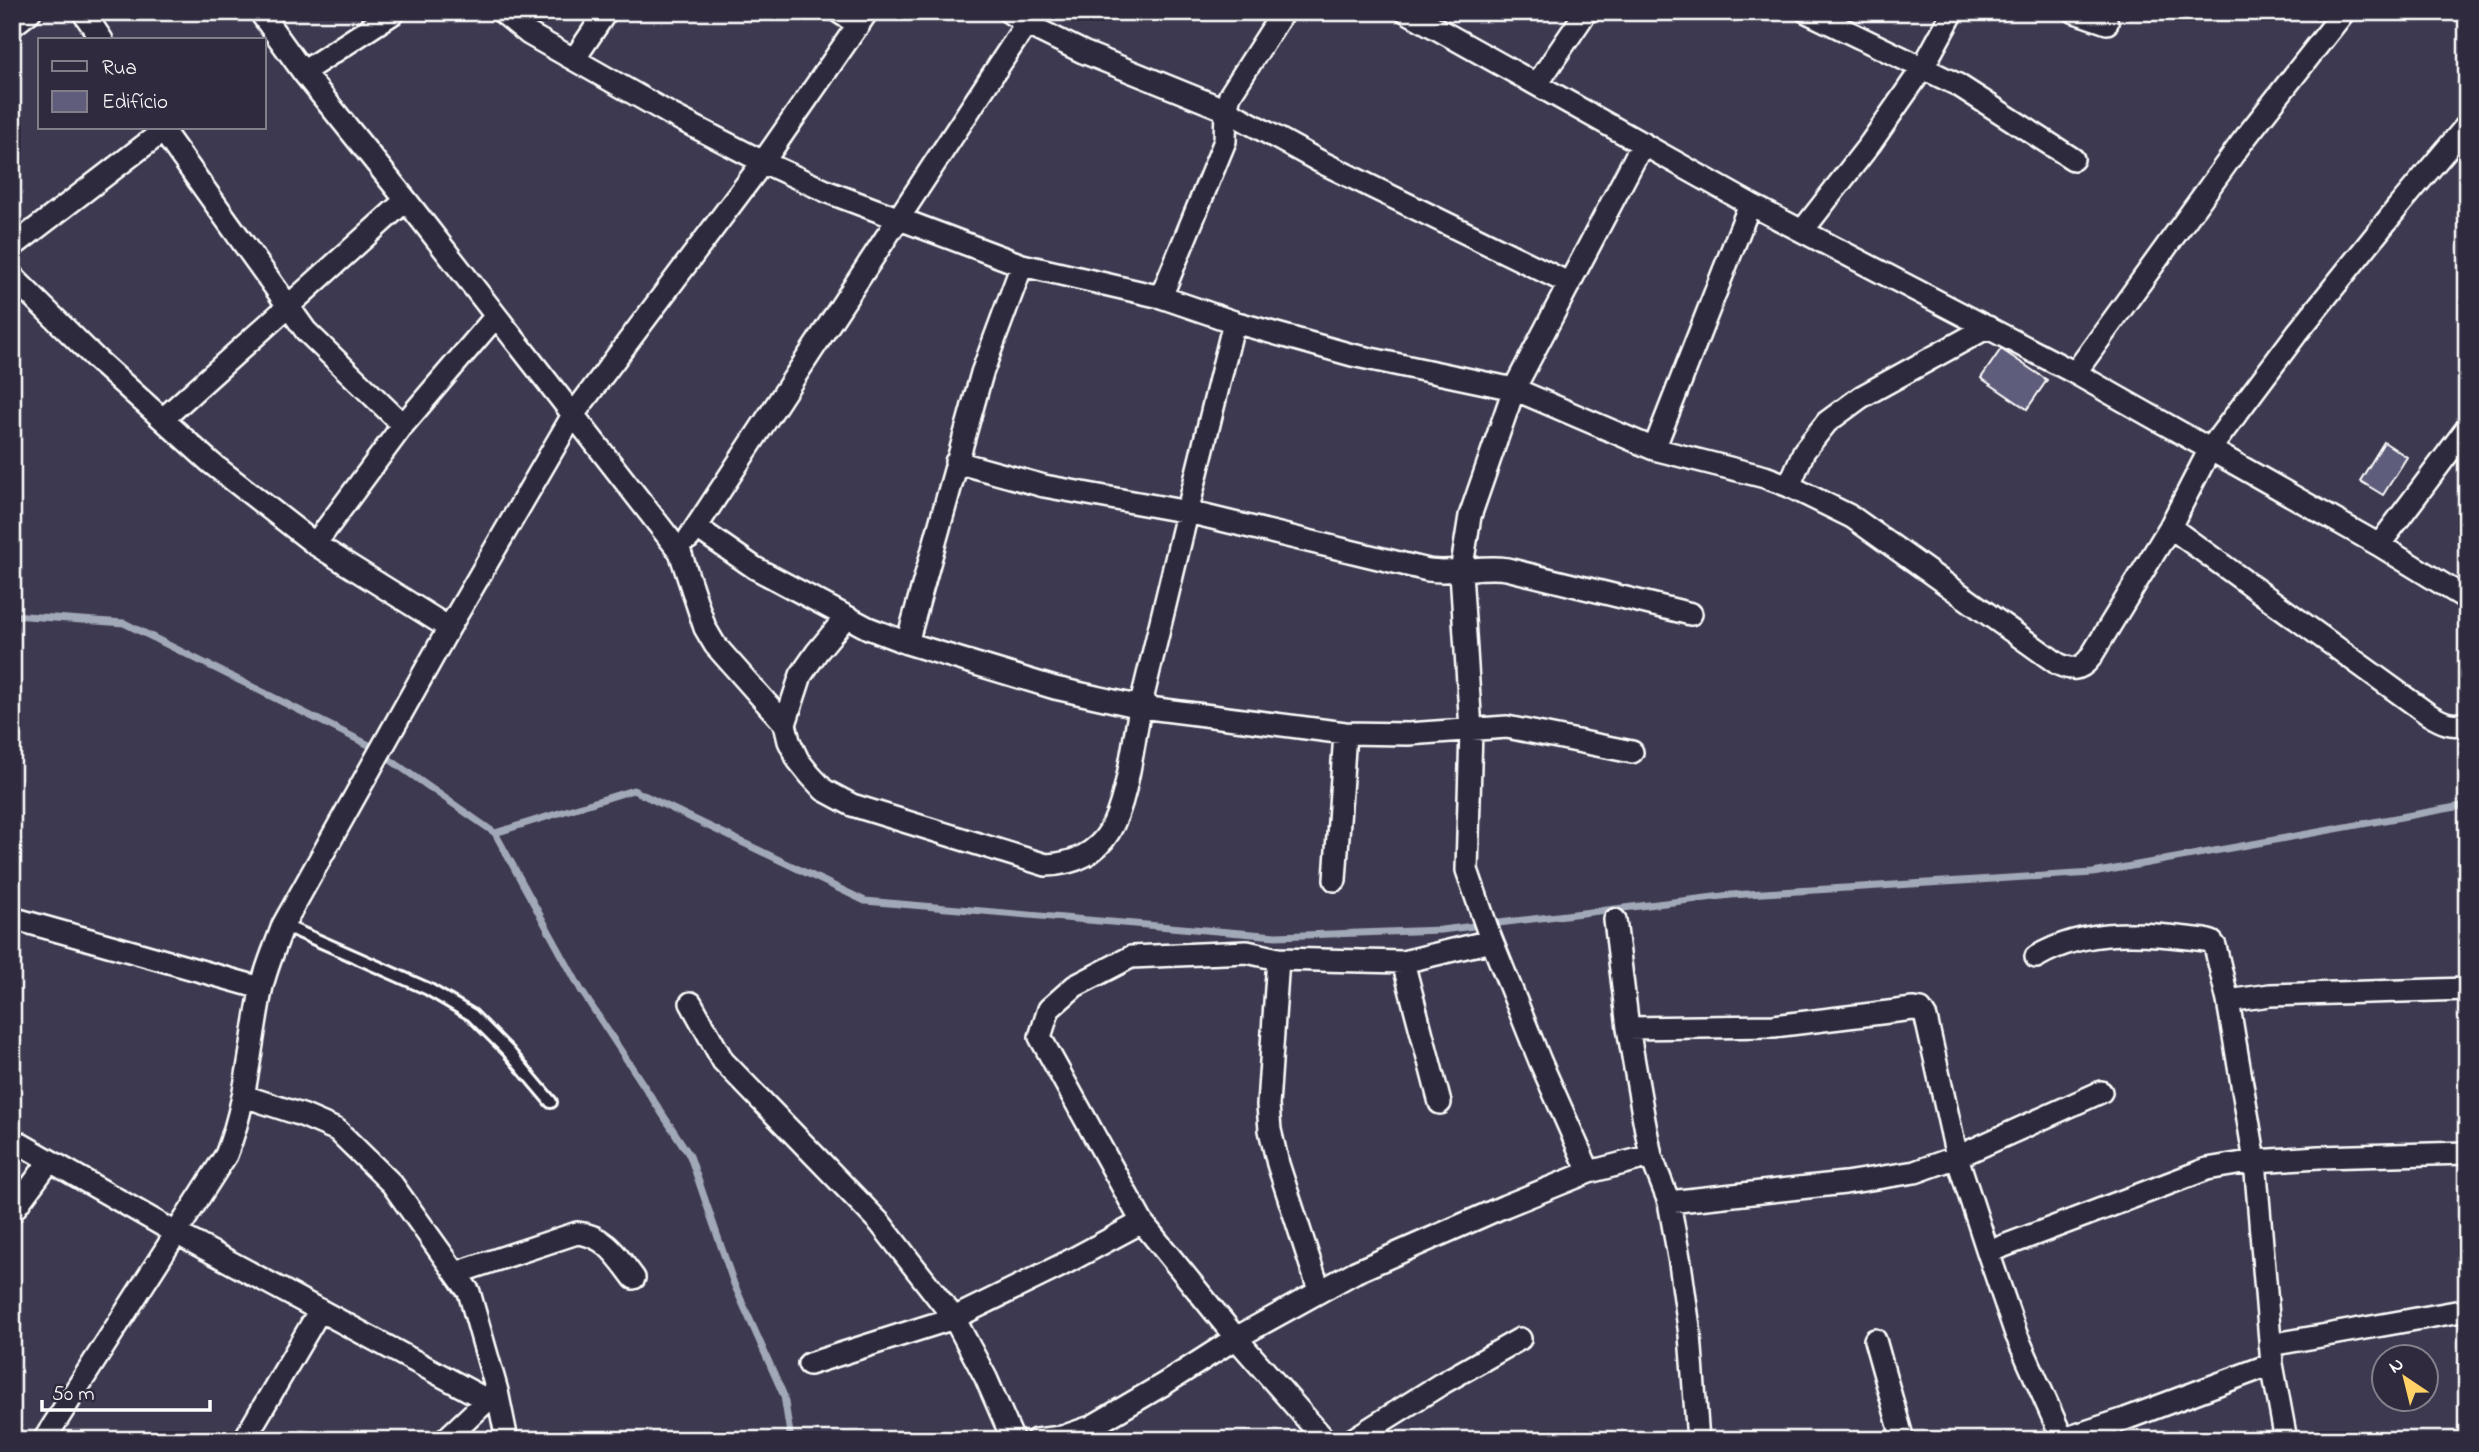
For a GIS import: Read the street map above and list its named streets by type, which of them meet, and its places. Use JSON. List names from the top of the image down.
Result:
{
  "legend": ["Rua", "Edifício"],
  "scale_bar": "50 m",
  "north": "top left"
}
